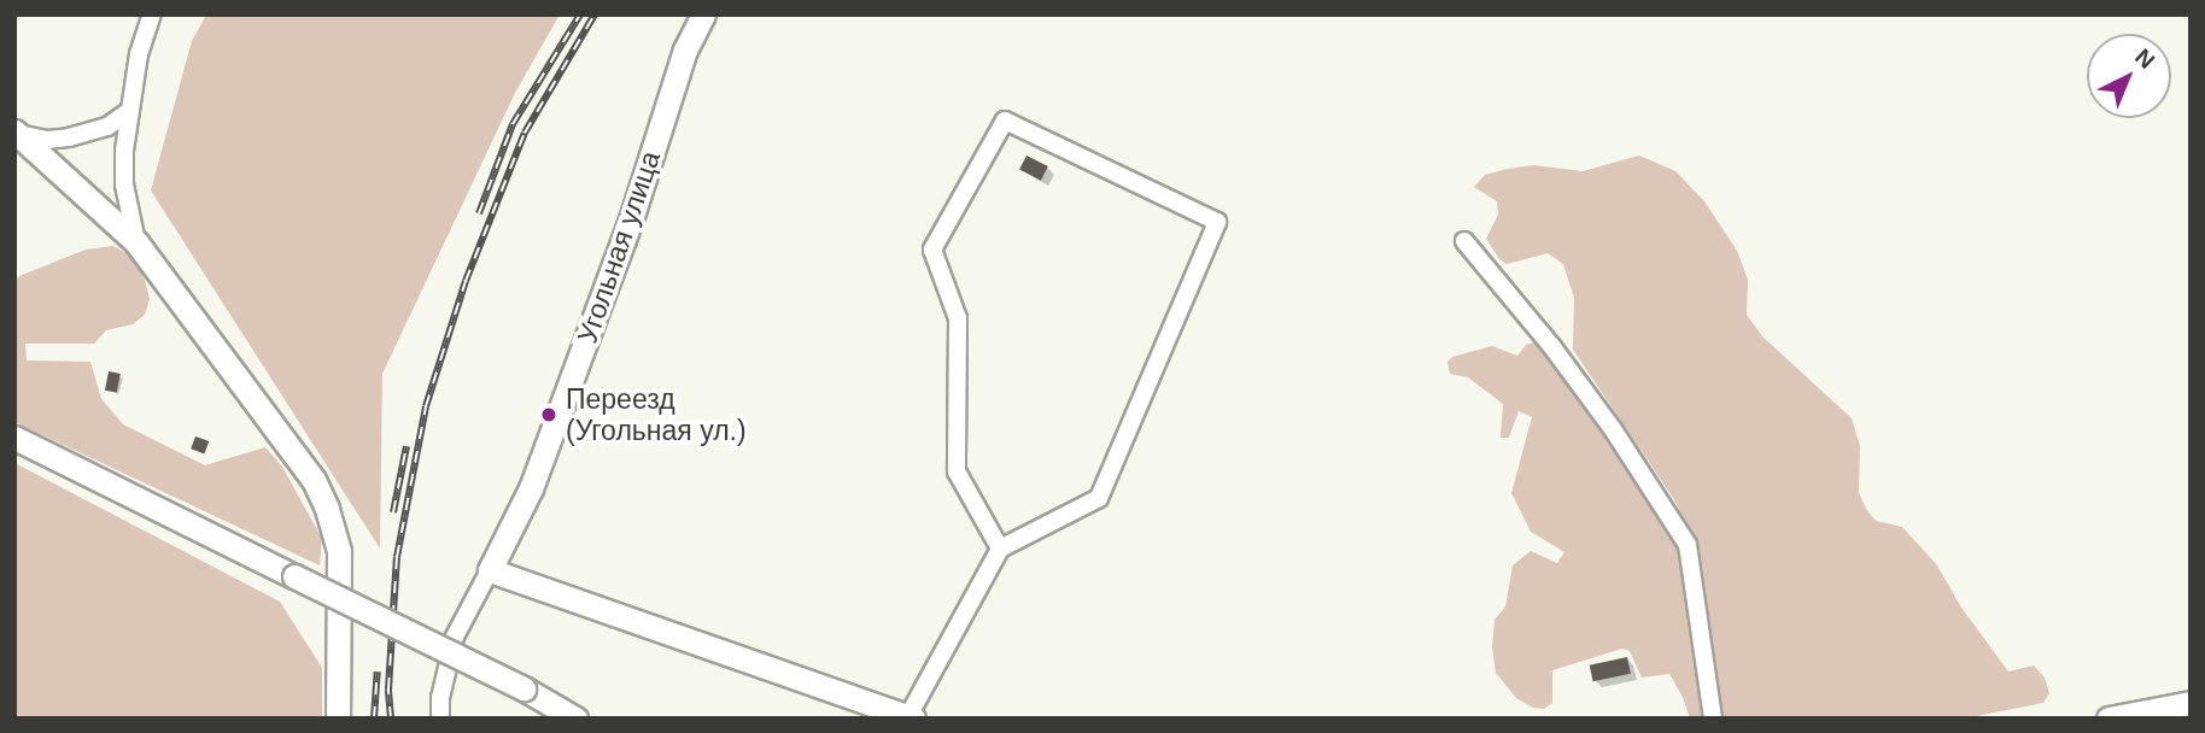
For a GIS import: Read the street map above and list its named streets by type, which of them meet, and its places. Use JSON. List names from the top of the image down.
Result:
{
  "streets": {
    "main road": ["Угольная улица"]
  },
  "places": ["Переезд (Угольная ул.)"],
  "north": "top right"
}
